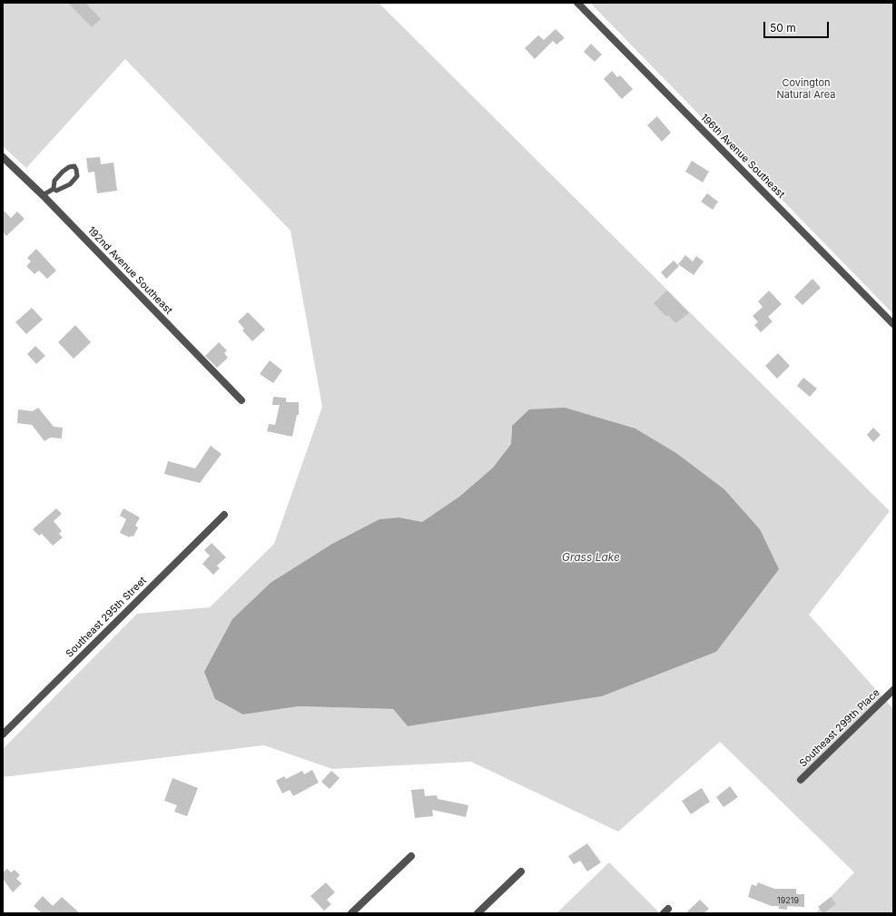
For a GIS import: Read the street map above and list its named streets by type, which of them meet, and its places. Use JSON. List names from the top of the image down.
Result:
{
  "streets": {
    "street": [
      "196th Avenue Southeast",
      "192nd Avenue Southeast",
      "Southeast 295th Street",
      "Southeast 299th Place"
    ]
  },
  "water": ["Grass Lake"],
  "parks": ["Covington Natural Area"],
  "house_numbers": ["19219"],
  "scale_bar": "50 m"
}
